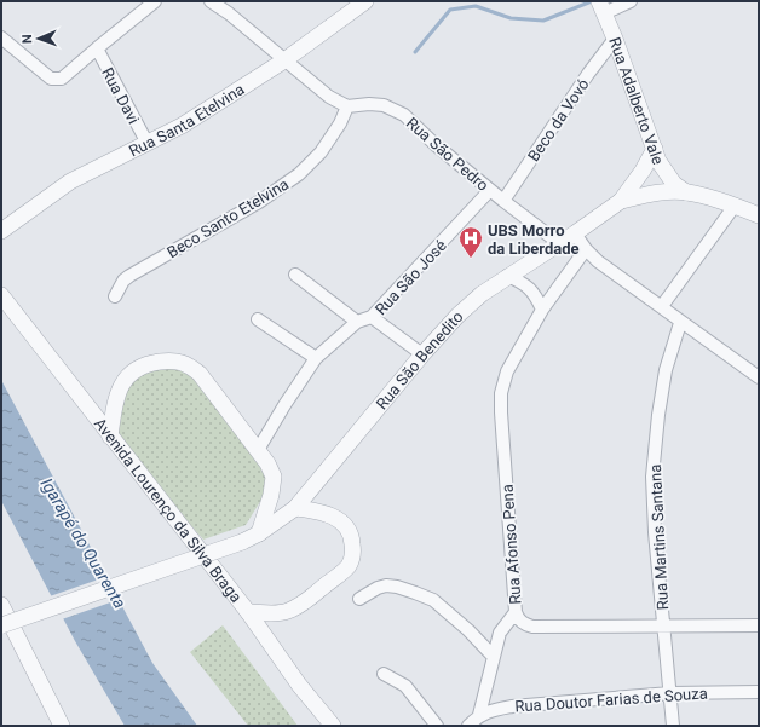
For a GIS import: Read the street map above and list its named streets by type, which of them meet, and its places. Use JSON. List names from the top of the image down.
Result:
{
  "streets": {
    "street": [
      "Rua Davi",
      "Rua Adalberto Vale",
      "Rua Santa Etelvina",
      "Beco da Vovó",
      "Rua São Pedro",
      "Beco Santo Etelvina",
      "Rua São José",
      "Rua São Benedito",
      "Avenida Lourenço da Silva Braga",
      "Rua Martins Santana",
      "Rua Afonso Pena",
      "Rua Doutor Farias de Souza"
    ]
  },
  "crossings": [
    ["Rua Davi", "Rua Santa Etelvina"],
    ["Rua Adalberto Vale", "Beco da Vovó"],
    ["Rua Adalberto Vale", "Rua São Benedito"],
    ["Beco da Vovó", "Rua São Pedro"],
    ["Rua São Pedro", "Beco Santo Etelvina"],
    ["Rua São Pedro", "Rua São José"],
    ["Rua São Pedro", "Rua São Benedito"],
    ["Rua Martins Santana", "Rua Afonso Pena"],
    ["Rua Martins Santana", "Rua Doutor Farias de Souza"]
  ],
  "water": ["Igarapé do Quarenta"],
  "places": {
    "hospital": ["UBS Morro da Liberdade"]
  },
  "north": "left"
}
